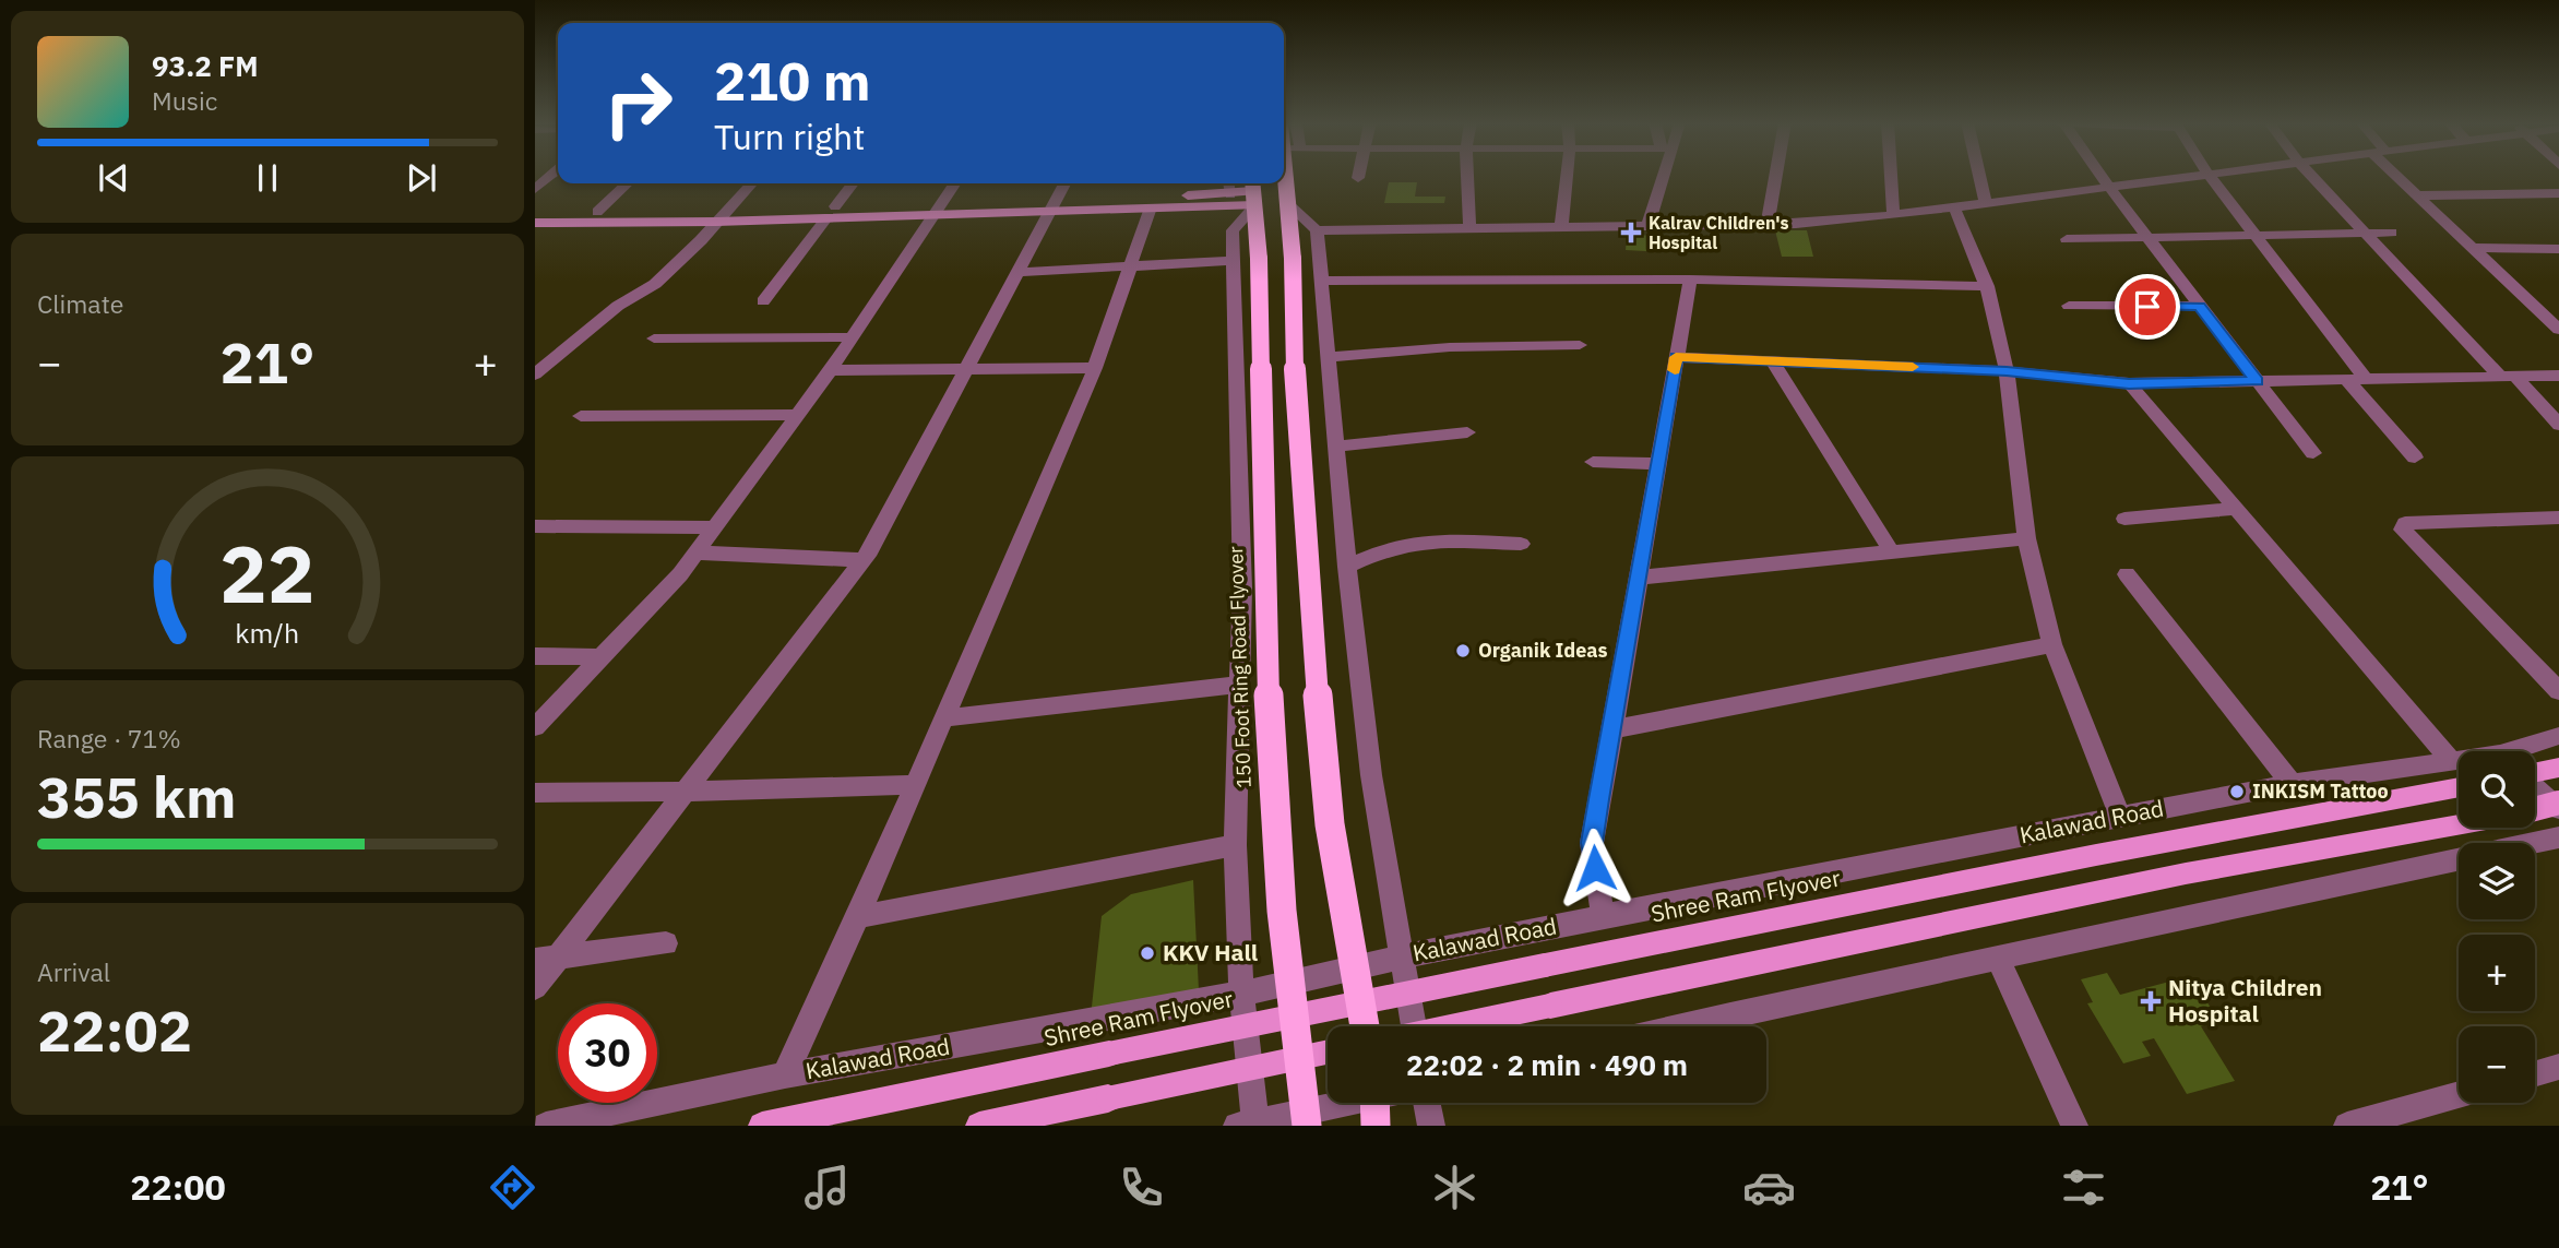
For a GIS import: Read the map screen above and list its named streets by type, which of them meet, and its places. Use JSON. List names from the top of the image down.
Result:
{
  "streets": {
    "highway": ["150 Foot Ring Road Flyover"],
    "main road": ["Shree Ram Flyover"],
    "street": ["Kalawad Road"]
  },
  "places": {
    "health": ["Kalrav Children's Hospital", "Nitya Children Hospital"],
    "other": ["Organik Ideas", "INKISM Tattoo", "KKV Hall"]
  },
  "page": {
    "turn": ["210 m", "Turn right"],
    "song": ["93.2 FM", "Music"],
    "tile": [
      "Climate",
      ["Range · 71%", "355 km"],
      ["Arrival", "22:02"]
    ],
    "heat": ["−", "21°", "+"],
    "map_buttons": ["+", "−"],
    "limit": "30",
    "trip": "22:02 · 2 min · 490 m",
    "tabs": ["22:00", "21°"],
    "gauge": ["22", "km/h"]
  }
}
